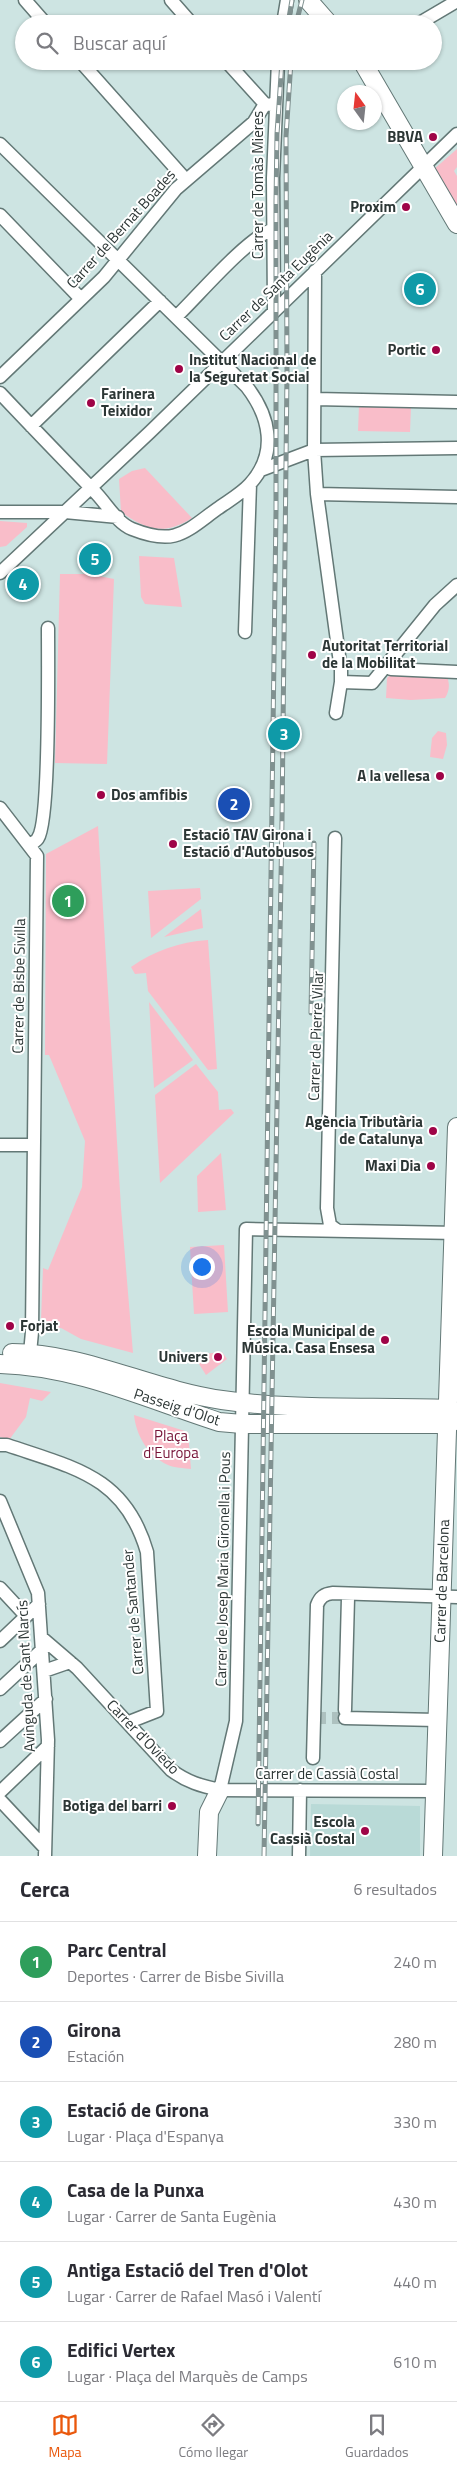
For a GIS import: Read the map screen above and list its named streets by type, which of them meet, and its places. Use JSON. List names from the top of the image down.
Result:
{
  "streets": {
    "main road": ["Passeig d'Olot", "Carrer de Barcelona"],
    "street": [
      "Carrer de Tomàs Mieres",
      "Carrer de Bernat Boades",
      "Carrer de Santa Eugènia",
      "Carrer de Bisbe Sivilla",
      "Carrer de Pierre Vilar",
      "Carrer de Josep Maria Gironella i Pous",
      "Carrer de Santander",
      "Avinguda de Sant Narcís",
      "Carrer d'Oviedo",
      "Carrer de Cassià Costal"
    ]
  },
  "crossings": [
    ["Carrer de Tomàs Mieres", "Carrer de Bernat Boades"],
    ["Carrer de Tomàs Mieres", "Carrer de Santa Eugènia"],
    ["Carrer de Bisbe Sivilla", "Passeig d'Olot"],
    ["Carrer de Pierre Vilar", "Carrer de Josep Maria Gironella i Pous"],
    ["Passeig d'Olot", "Carrer de Josep Maria Gironella i Pous"],
    ["Passeig d'Olot", "Carrer de Barcelona"],
    ["Carrer de Josep Maria Gironella i Pous", "Carrer d'Oviedo"],
    ["Carrer de Josep Maria Gironella i Pous", "Carrer de Cassià Costal"],
    ["Carrer de Barcelona", "Carrer de Cassià Costal"],
    ["Carrer de Santander", "Carrer d'Oviedo"],
    ["Avinguda de Sant Narcís", "Carrer d'Oviedo"],
    ["Carrer d'Oviedo", "Carrer de Cassià Costal"]
  ],
  "parks": ["Plaça d'Europa"],
  "places": [
    "BBVA",
    "Proxim",
    "Portic",
    "Institut Nacional de la Seguretat Social",
    "Farinera Teixidor",
    "Autoritat Territorial de la Mobilitat",
    "A la vellesa",
    "Dos amfibis",
    "Estació TAV Girona i Estació d'Autobusos",
    "Agència Tributària de Catalunya",
    "Maxi Dia",
    "Forjat",
    "Escola Municipal de Música. Casa Ensesa",
    "Univers",
    "Botiga del barri",
    "Escola Cassià Costal"
  ],
  "north": "top",
  "page": {
    "search": "Buscar aquí",
    "pins": [
      "6",
      "5",
      "4",
      "3",
      "2",
      "1"
    ],
    "heading": ["Cerca", "6 resultados"],
    "list": [
      {
        "mark": "1",
        "name": "Parc Central",
        "note": "Deportes · Carrer de Bisbe Sivilla",
        "value": "240 m"
      },
      {
        "mark": "2",
        "name": "Girona",
        "note": "Estación",
        "value": "280 m"
      },
      {
        "mark": "3",
        "name": "Estació de Girona",
        "note": "Lugar · Plaça d'Espanya",
        "value": "330 m"
      },
      {
        "mark": "4",
        "name": "Casa de la Punxa",
        "note": "Lugar · Carrer de Santa Eugènia",
        "value": "430 m"
      },
      {
        "mark": "5",
        "name": "Antiga Estació del Tren d'Olot",
        "note": "Lugar · Carrer de Rafael Masó i Valentí",
        "value": "440 m"
      },
      {
        "mark": "6",
        "name": "Edifici Vertex",
        "note": "Lugar · Plaça del Marquès de Camps",
        "value": "610 m"
      }
    ],
    "nav": ["Mapa", "Cómo llegar", "Guardados"]
  }
}
